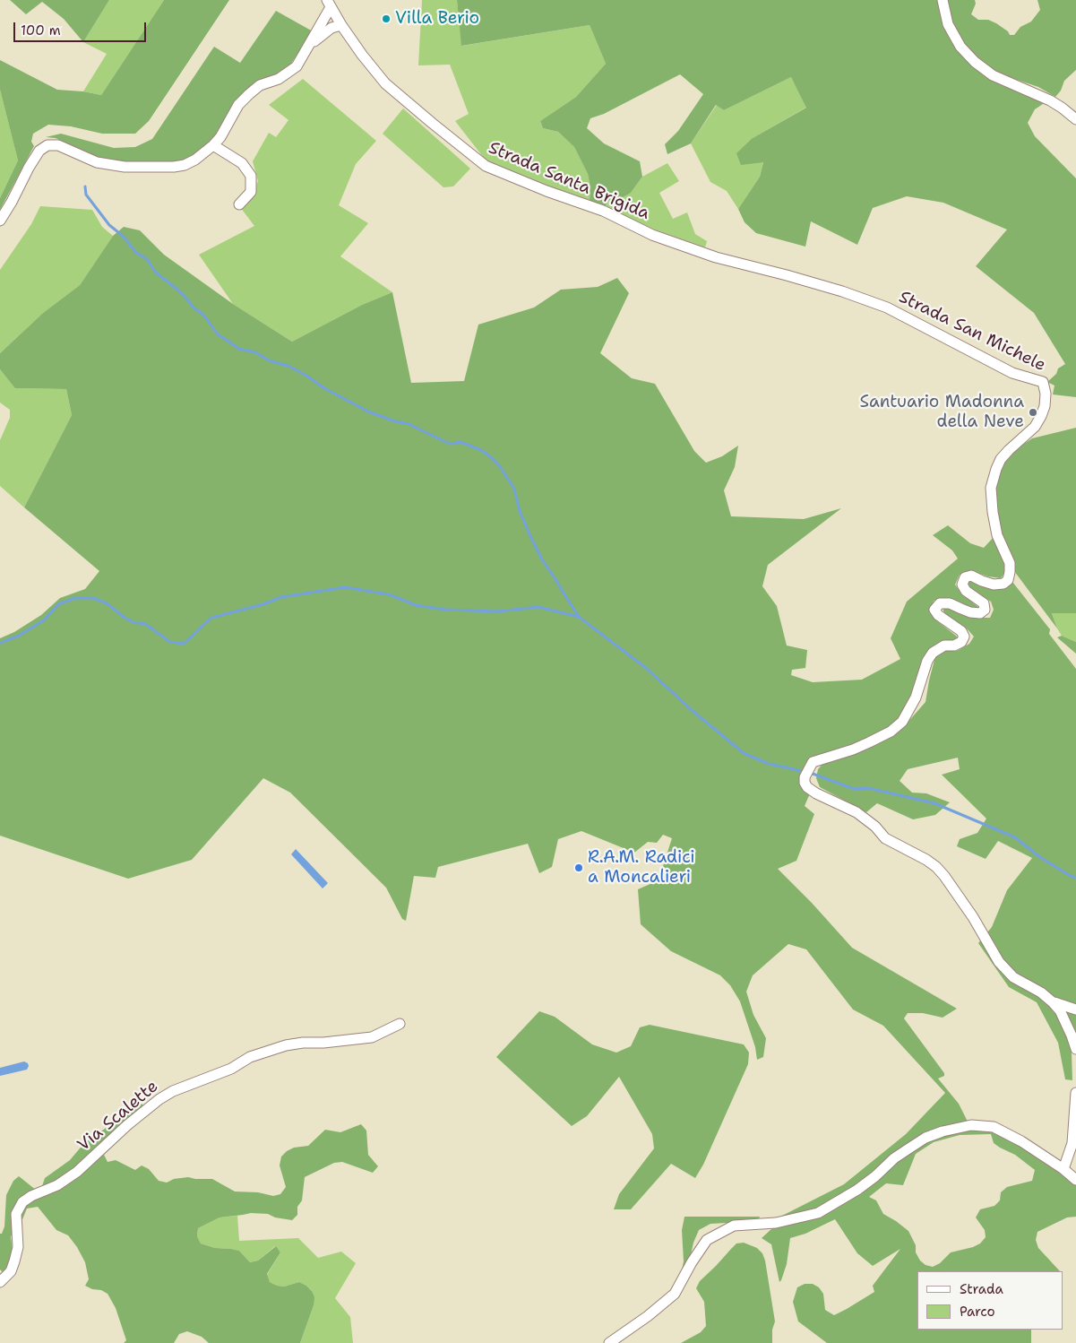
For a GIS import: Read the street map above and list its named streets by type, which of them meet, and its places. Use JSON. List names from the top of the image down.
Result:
{
  "streets": {
    "street": ["Strada Santa Brigida", "Strada San Michele", "Via Scalette"]
  },
  "crossings": [
    ["Strada Santa Brigida", "Strada San Michele"]
  ],
  "places": ["Villa Berio", "Santuario Madonna della Neve", "R.A.M. Radici a Moncalieri"],
  "legend": ["Strada", "Parco"],
  "scale_bar": "100 m"
}
